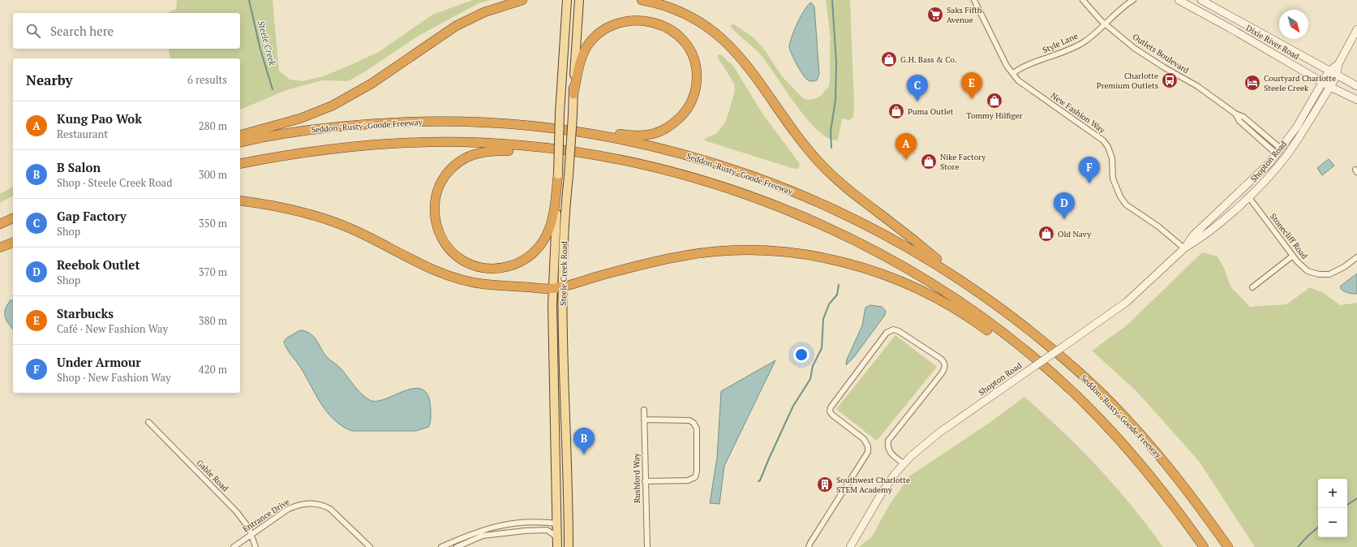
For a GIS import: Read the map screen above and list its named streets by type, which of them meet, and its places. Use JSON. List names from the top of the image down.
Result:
{
  "streets": {
    "highway": ["Seddon \"Rusty\" Goode Freeway"],
    "main road": ["Steele Creek Road"],
    "street": [
      "Dixie River Road",
      "Style Lane",
      "Outlets Boulevard",
      "New Fashion Way",
      "Shopton Road",
      "Stonecliff Road",
      "Gable Road",
      "Rushford Way",
      "Entrance Drive"
    ]
  },
  "crossings": [
    ["Dixie River Road", "Shopton Road"],
    ["Style Lane", "Outlets Boulevard"],
    ["Style Lane", "New Fashion Way"],
    ["Outlets Boulevard", "Shopton Road"],
    ["New Fashion Way", "Shopton Road"],
    ["Shopton Road", "Stonecliff Road"],
    ["Gable Road", "Entrance Drive"]
  ],
  "water": ["Steele Creek"],
  "places": {
    "supermarket": ["Saks Fifth Avenue"],
    "shop": [
      "G.H. Bass & Co.",
      "Tommy Hilfiger",
      "Puma Outlet",
      "Nike Factory Store",
      "Old Navy"
    ],
    "bus stop": ["Charlotte Premium Outlets"],
    "hotel": ["Courtyard Charlotte Steele Creek"],
    "building": ["Southwest Charlotte STEM Academy"]
  },
  "north": "bottom right",
  "page": {
    "search": "Search here",
    "heading": ["Nearby", "6 results"],
    "pins": [
      "E",
      "C",
      "A",
      "F",
      "D",
      "B"
    ],
    "list": [
      {
        "mark": "A",
        "name": "Kung Pao Wok",
        "note": "Restaurant",
        "value": "280 m"
      },
      {
        "mark": "B",
        "name": "B Salon",
        "note": "Shop · Steele Creek Road",
        "value": "300 m"
      },
      {
        "mark": "C",
        "name": "Gap Factory",
        "note": "Shop",
        "value": "350 m"
      },
      {
        "mark": "D",
        "name": "Reebok Outlet",
        "note": "Shop",
        "value": "370 m"
      },
      {
        "mark": "E",
        "name": "Starbucks",
        "note": "Café · New Fashion Way",
        "value": "380 m"
      },
      {
        "mark": "F",
        "name": "Under Armour",
        "note": "Shop · New Fashion Way",
        "value": "420 m"
      }
    ],
    "map_buttons": ["+", "−"]
  }
}
